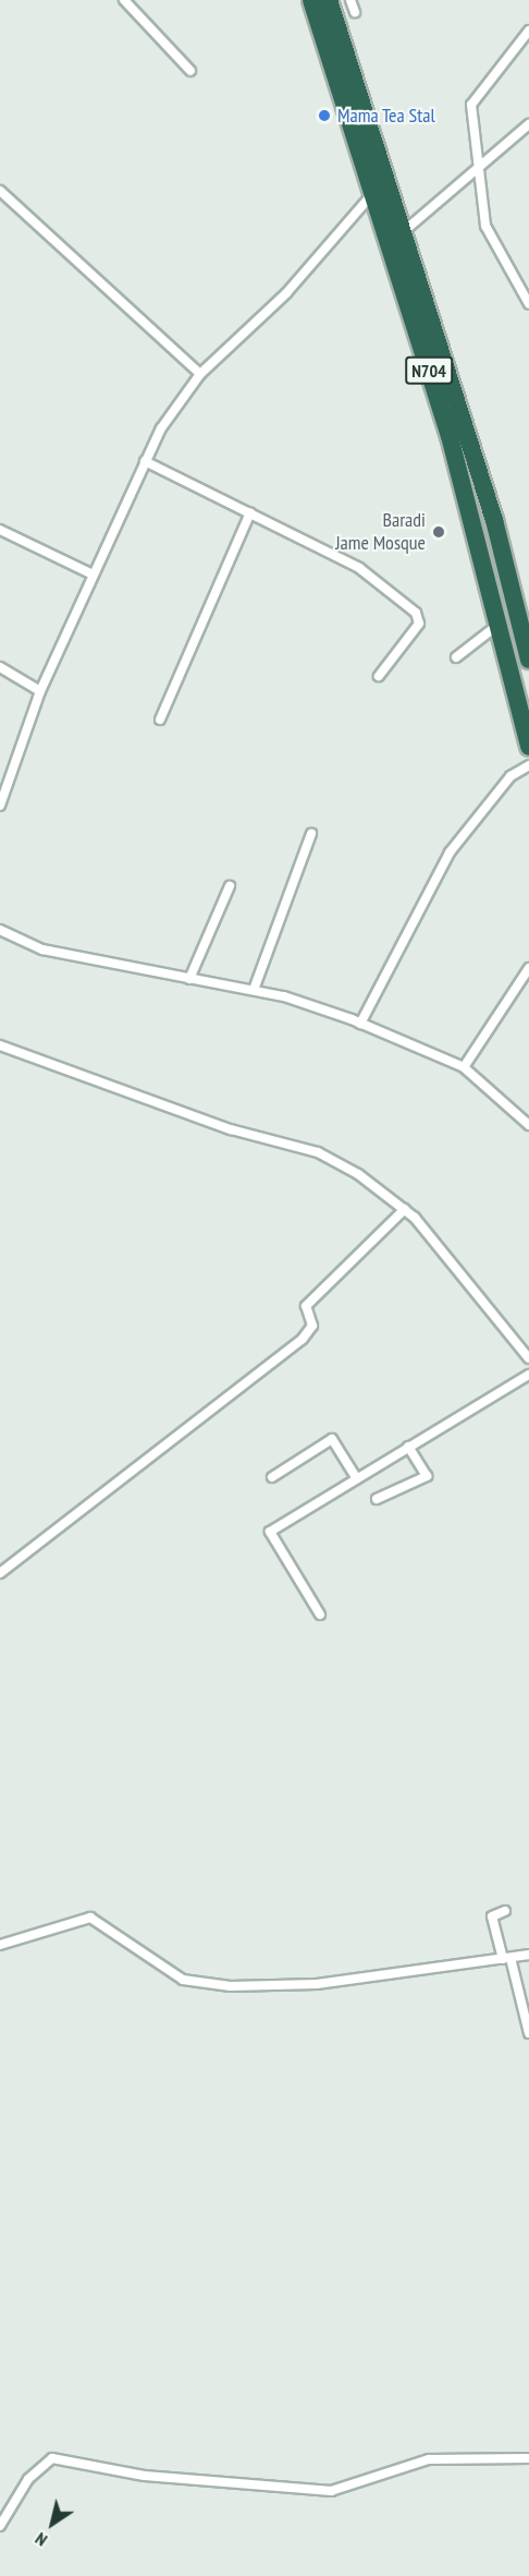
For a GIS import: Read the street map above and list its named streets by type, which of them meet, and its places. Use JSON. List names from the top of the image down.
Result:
{
  "streets": {
    "highway": ["N704"]
  },
  "places": ["Mama Tea Stal", "Baradi Jame Mosque"],
  "north": "bottom left"
}
